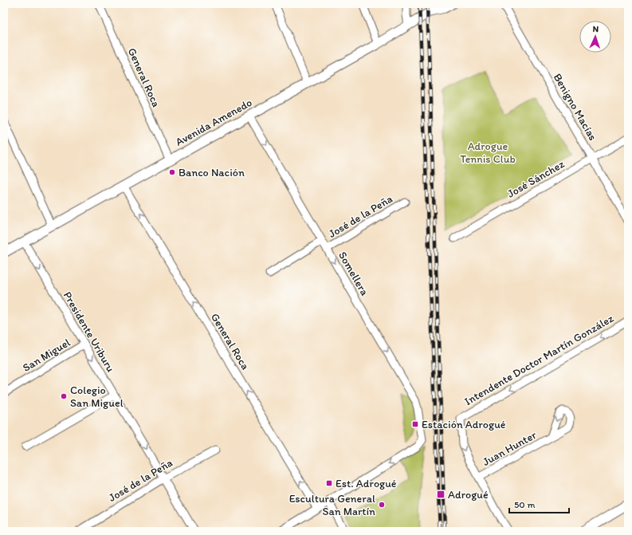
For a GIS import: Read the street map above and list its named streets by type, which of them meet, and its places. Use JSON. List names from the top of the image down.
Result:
{
  "streets": {
    "street": [
      "General Roca",
      "Benigno Macías",
      "Avenida Amenedo",
      "José Sánchez",
      "José de la Peña",
      "Somellera",
      "Presidente Uriburu",
      "San Miguel",
      "Intendente Doctor Martín González",
      "Juan Hunter"
    ]
  },
  "crossings": [
    ["General Roca", "Avenida Amenedo"],
    ["Benigno Macías", "José Sánchez"],
    ["Avenida Amenedo", "Somellera"],
    ["Avenida Amenedo", "Presidente Uriburu"],
    ["José de la Peña", "Somellera"],
    ["José de la Peña", "Presidente Uriburu"],
    ["Presidente Uriburu", "San Miguel"],
    ["Intendente Doctor Martín González", "Juan Hunter"]
  ],
  "one_way": [
    "General Roca",
    "Somellera",
    "Presidente Uriburu",
    "Intendente Doctor Martín González"
  ],
  "parks": ["Adrogue Tennis Club"],
  "places": {
    "other": ["Banco Nación", "Colegio San Miguel", "Escultura General San Martín"],
    "transit": ["Estación Adrogué", "Est. Adrogué", "Adrogué"]
  },
  "scale_bar": "50 m",
  "north": "top"
}
